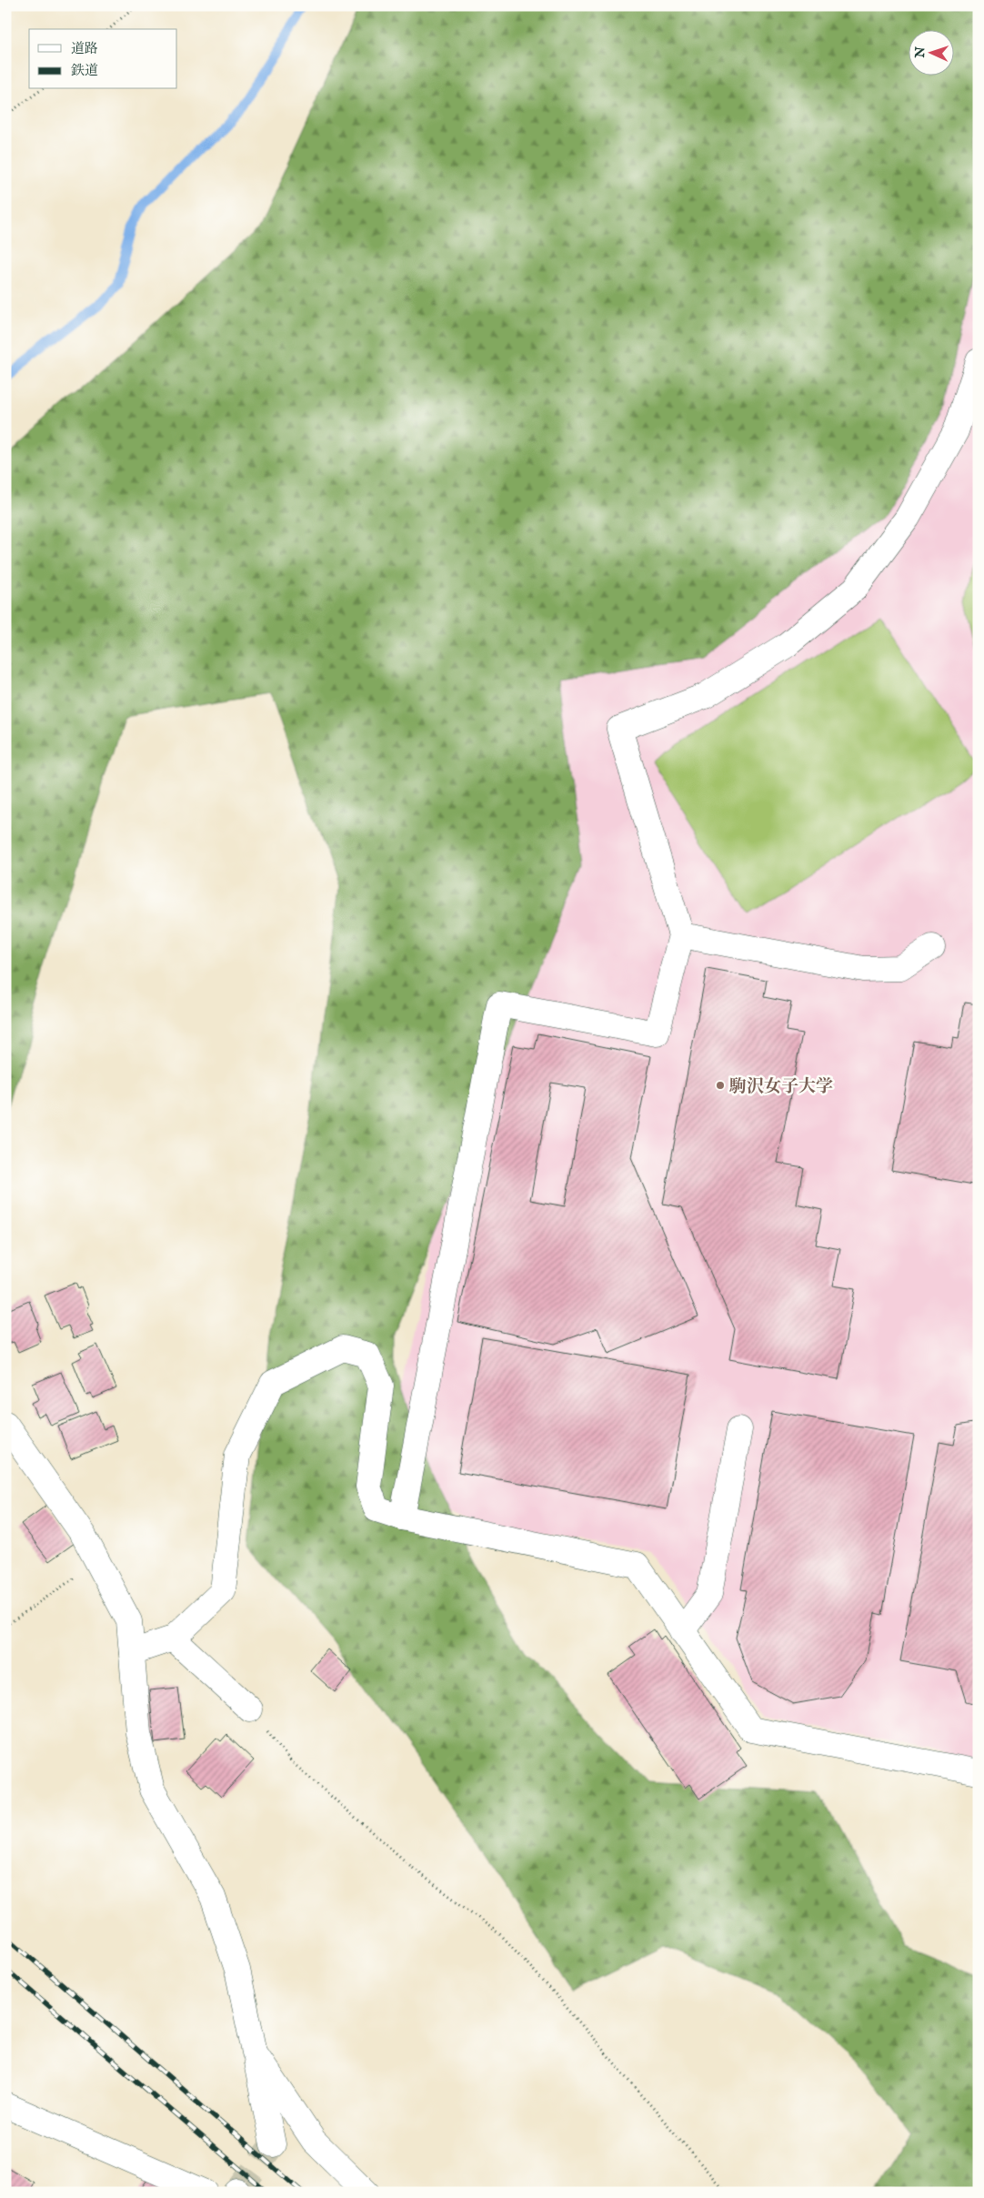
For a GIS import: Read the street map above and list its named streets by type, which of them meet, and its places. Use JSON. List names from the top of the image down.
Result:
{
  "places": ["駒沢女子大学"],
  "legend": ["道路", "鉄道"],
  "north": "left"
}
